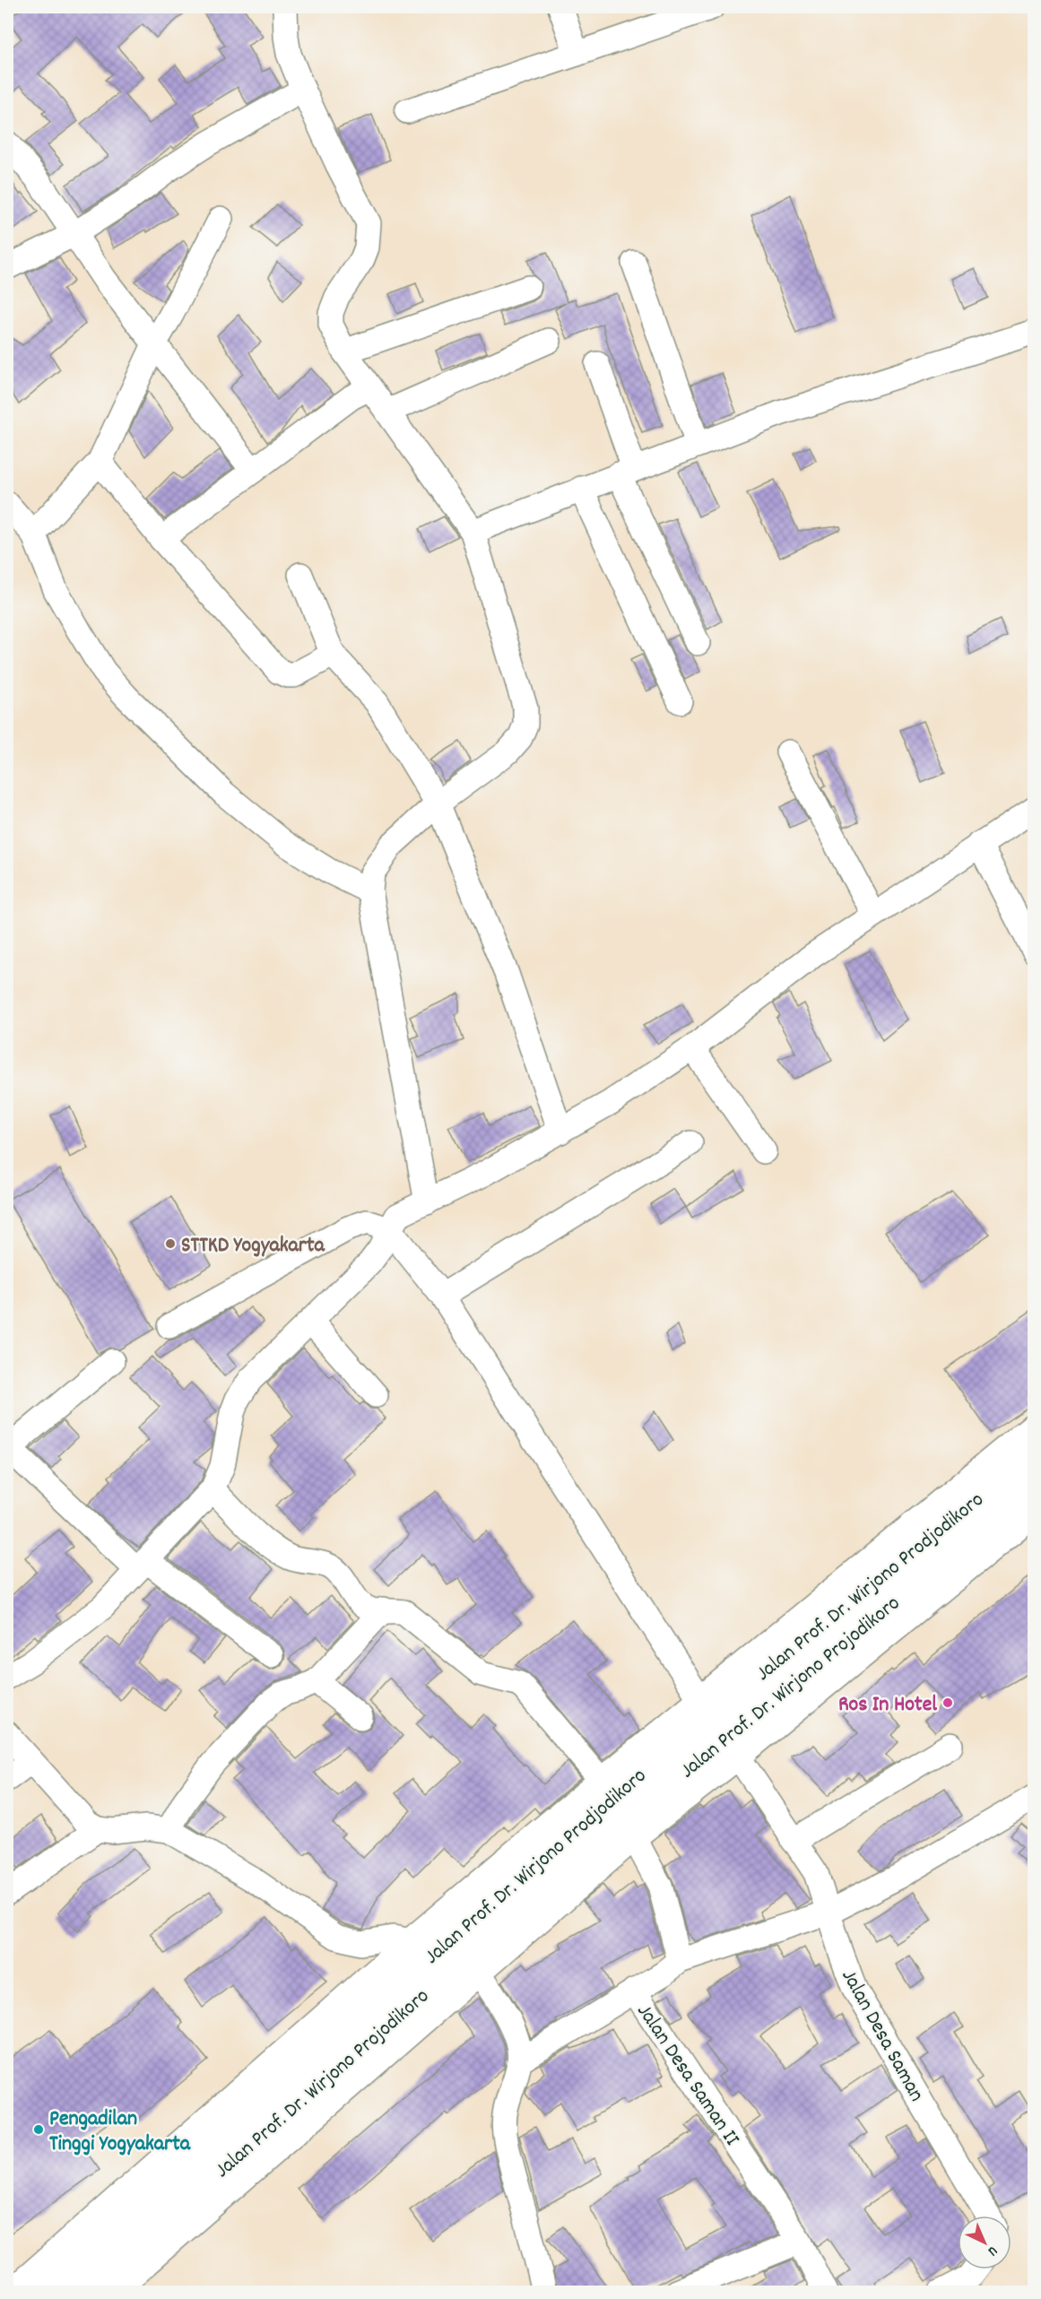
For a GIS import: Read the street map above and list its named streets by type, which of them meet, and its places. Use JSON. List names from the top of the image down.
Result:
{
  "streets": {
    "main road": ["Jalan Prof. Dr. Wirjono Prodjodikoro", "Jalan Prof. Dr. Wirjono Projodikoro"],
    "street": ["Jalan Desa Saman", "Jalan Desa Saman II"]
  },
  "crossings": [
    ["Jalan Prof. Dr. Wirjono Prodjodikoro", "Jalan Prof. Dr. Wirjono Projodikoro"],
    ["Jalan Desa Saman", "Jalan Desa Saman II"]
  ],
  "places": ["STTKD Yogyakarta", "Ros In Hotel", "Pengadilan Tinggi Yogyakarta"],
  "north": "bottom right"
}
